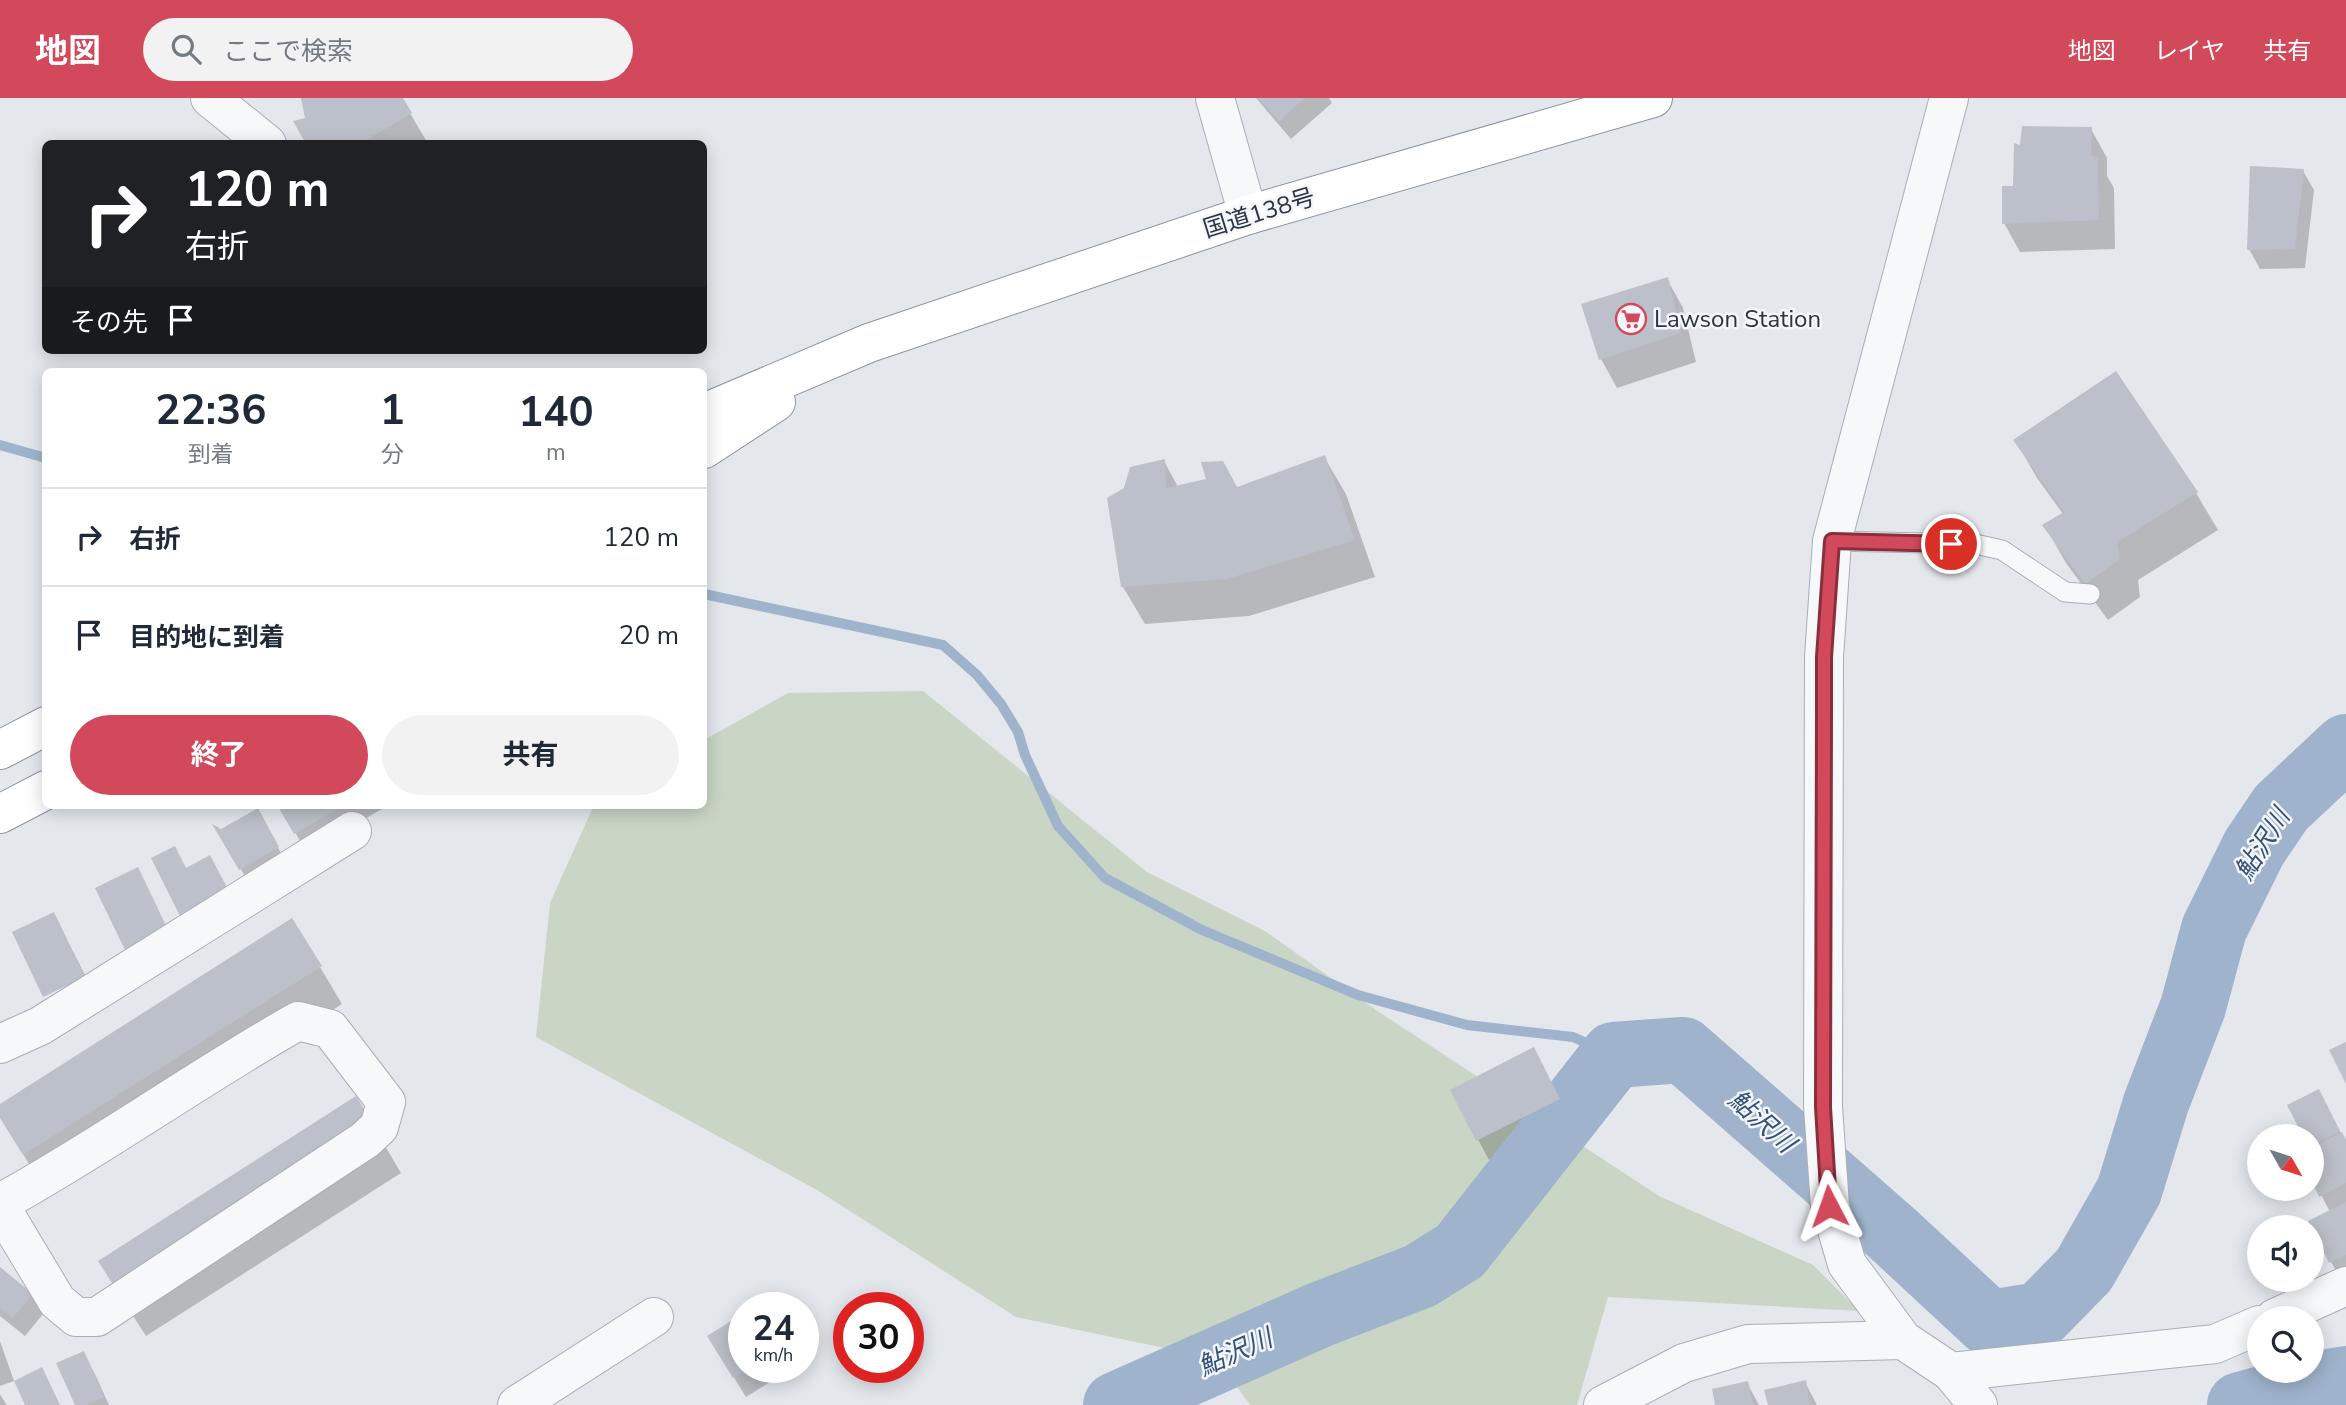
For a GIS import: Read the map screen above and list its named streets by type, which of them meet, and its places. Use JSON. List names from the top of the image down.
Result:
{
  "streets": {
    "highway": ["国道138号"]
  },
  "water": ["鮎沢川"],
  "places": {
    "supermarket": ["Lawson Station"]
  },
  "north": "bottom right",
  "page": {
    "header": "地図",
    "search": "ここで検索",
    "nav": ["地図", "レイヤ", "共有"],
    "turn": ["120 m", "右折"],
    "then": "その先",
    "eta": [
      "22:36",
      "到着",
      "1",
      "分",
      "140",
      "m"
    ],
    "list": [
      {
        "name": "右折",
        "value": "120 m"
      },
      {
        "name": "目的地に到着",
        "value": "20 m"
      }
    ],
    "buttons": ["終了", "共有"],
    "speed": "24 km/h",
    "limit": "30"
  }
}
